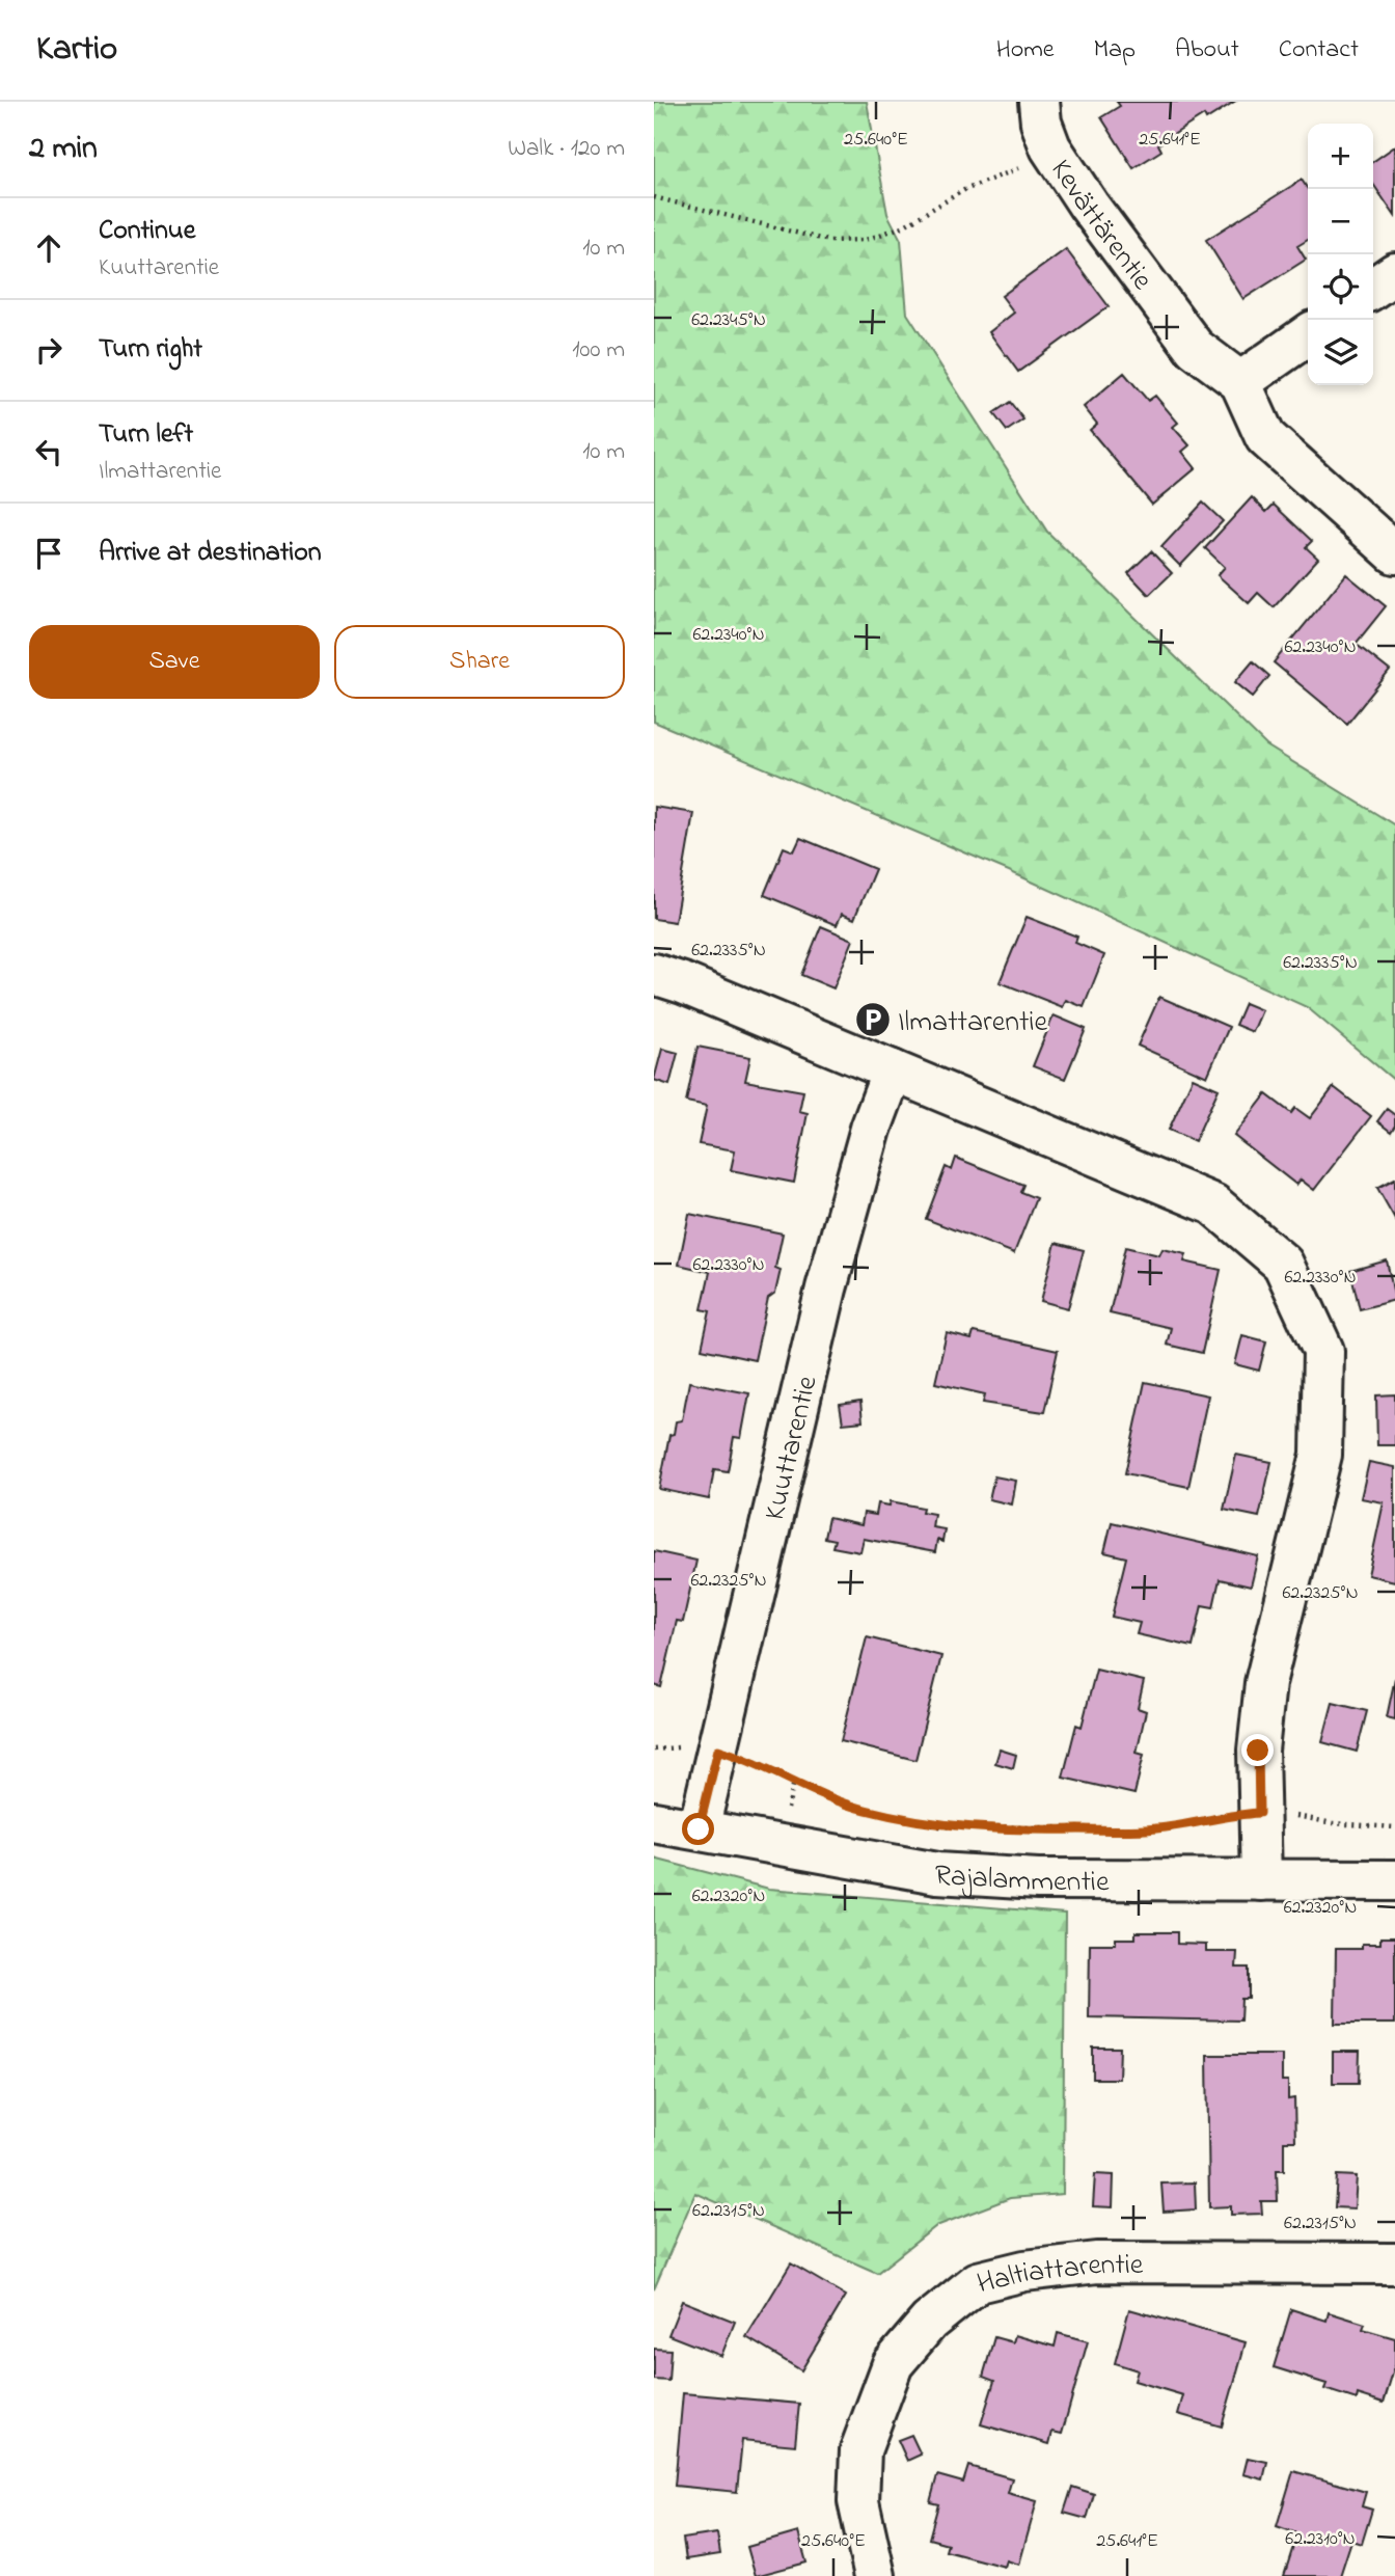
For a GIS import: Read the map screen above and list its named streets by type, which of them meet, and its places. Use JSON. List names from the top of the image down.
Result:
{
  "streets": {
    "street": [
      "Kevättärentie",
      "Kuuttarentie",
      "Rajalammentie",
      "Haltiattarentie"
    ]
  },
  "crossings": [
    ["Kuuttarentie", "Rajalammentie"]
  ],
  "places": {
    "parking": ["Ilmattarentie"]
  },
  "page": {
    "header": "Kartio",
    "nav": [
      "Home",
      "Map",
      "About",
      "Contact"
    ],
    "heading": ["2 min", "Walk · 120 m"],
    "map_buttons": ["+", "−"],
    "list": [
      ["Continue", "Kuuttarentie", "10 m"],
      ["Turn right", "100 m"],
      ["Turn left", "Ilmattarentie", "10 m"],
      "Arrive at destination"
    ],
    "buttons": ["Save", "Share"]
  },
  "coordinates": [
    "25.640°E",
    "25.641°E",
    "62.2345°N",
    "62.2340°N",
    "62.2335°N",
    "62.2330°N",
    "62.2325°N",
    "62.2320°N",
    "62.2315°N",
    "62.2310°N"
  ]
}
